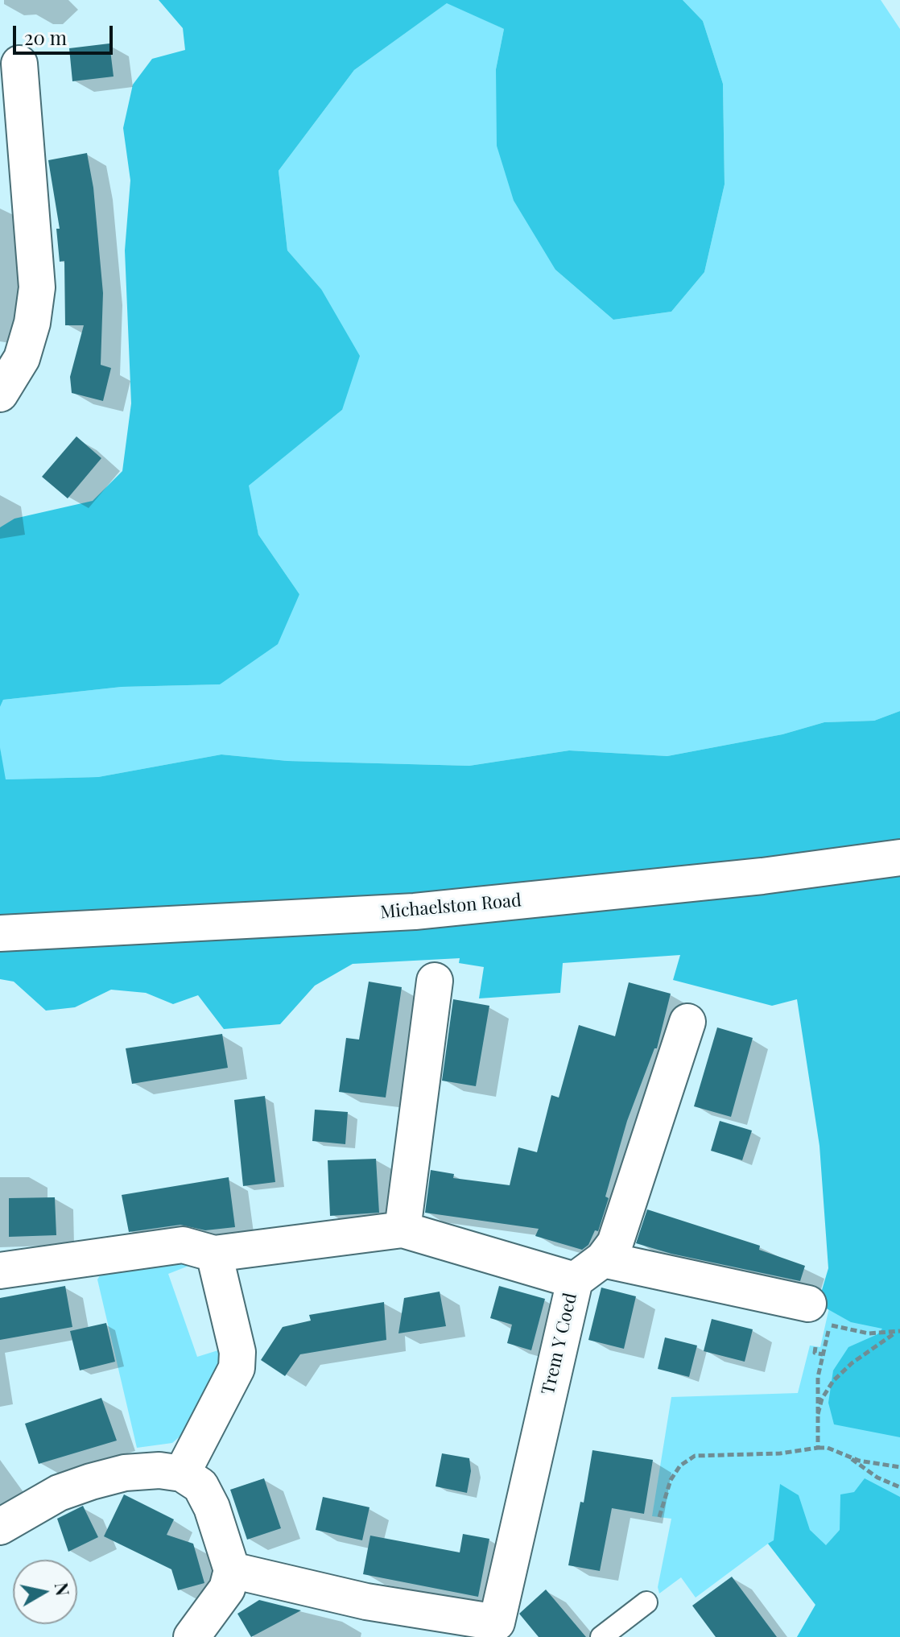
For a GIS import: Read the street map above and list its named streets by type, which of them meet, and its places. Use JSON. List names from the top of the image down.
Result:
{
  "streets": {
    "street": ["Michaelston Road", "Trem Y Coed"]
  },
  "scale_bar": "20 m",
  "north": "right"
}
